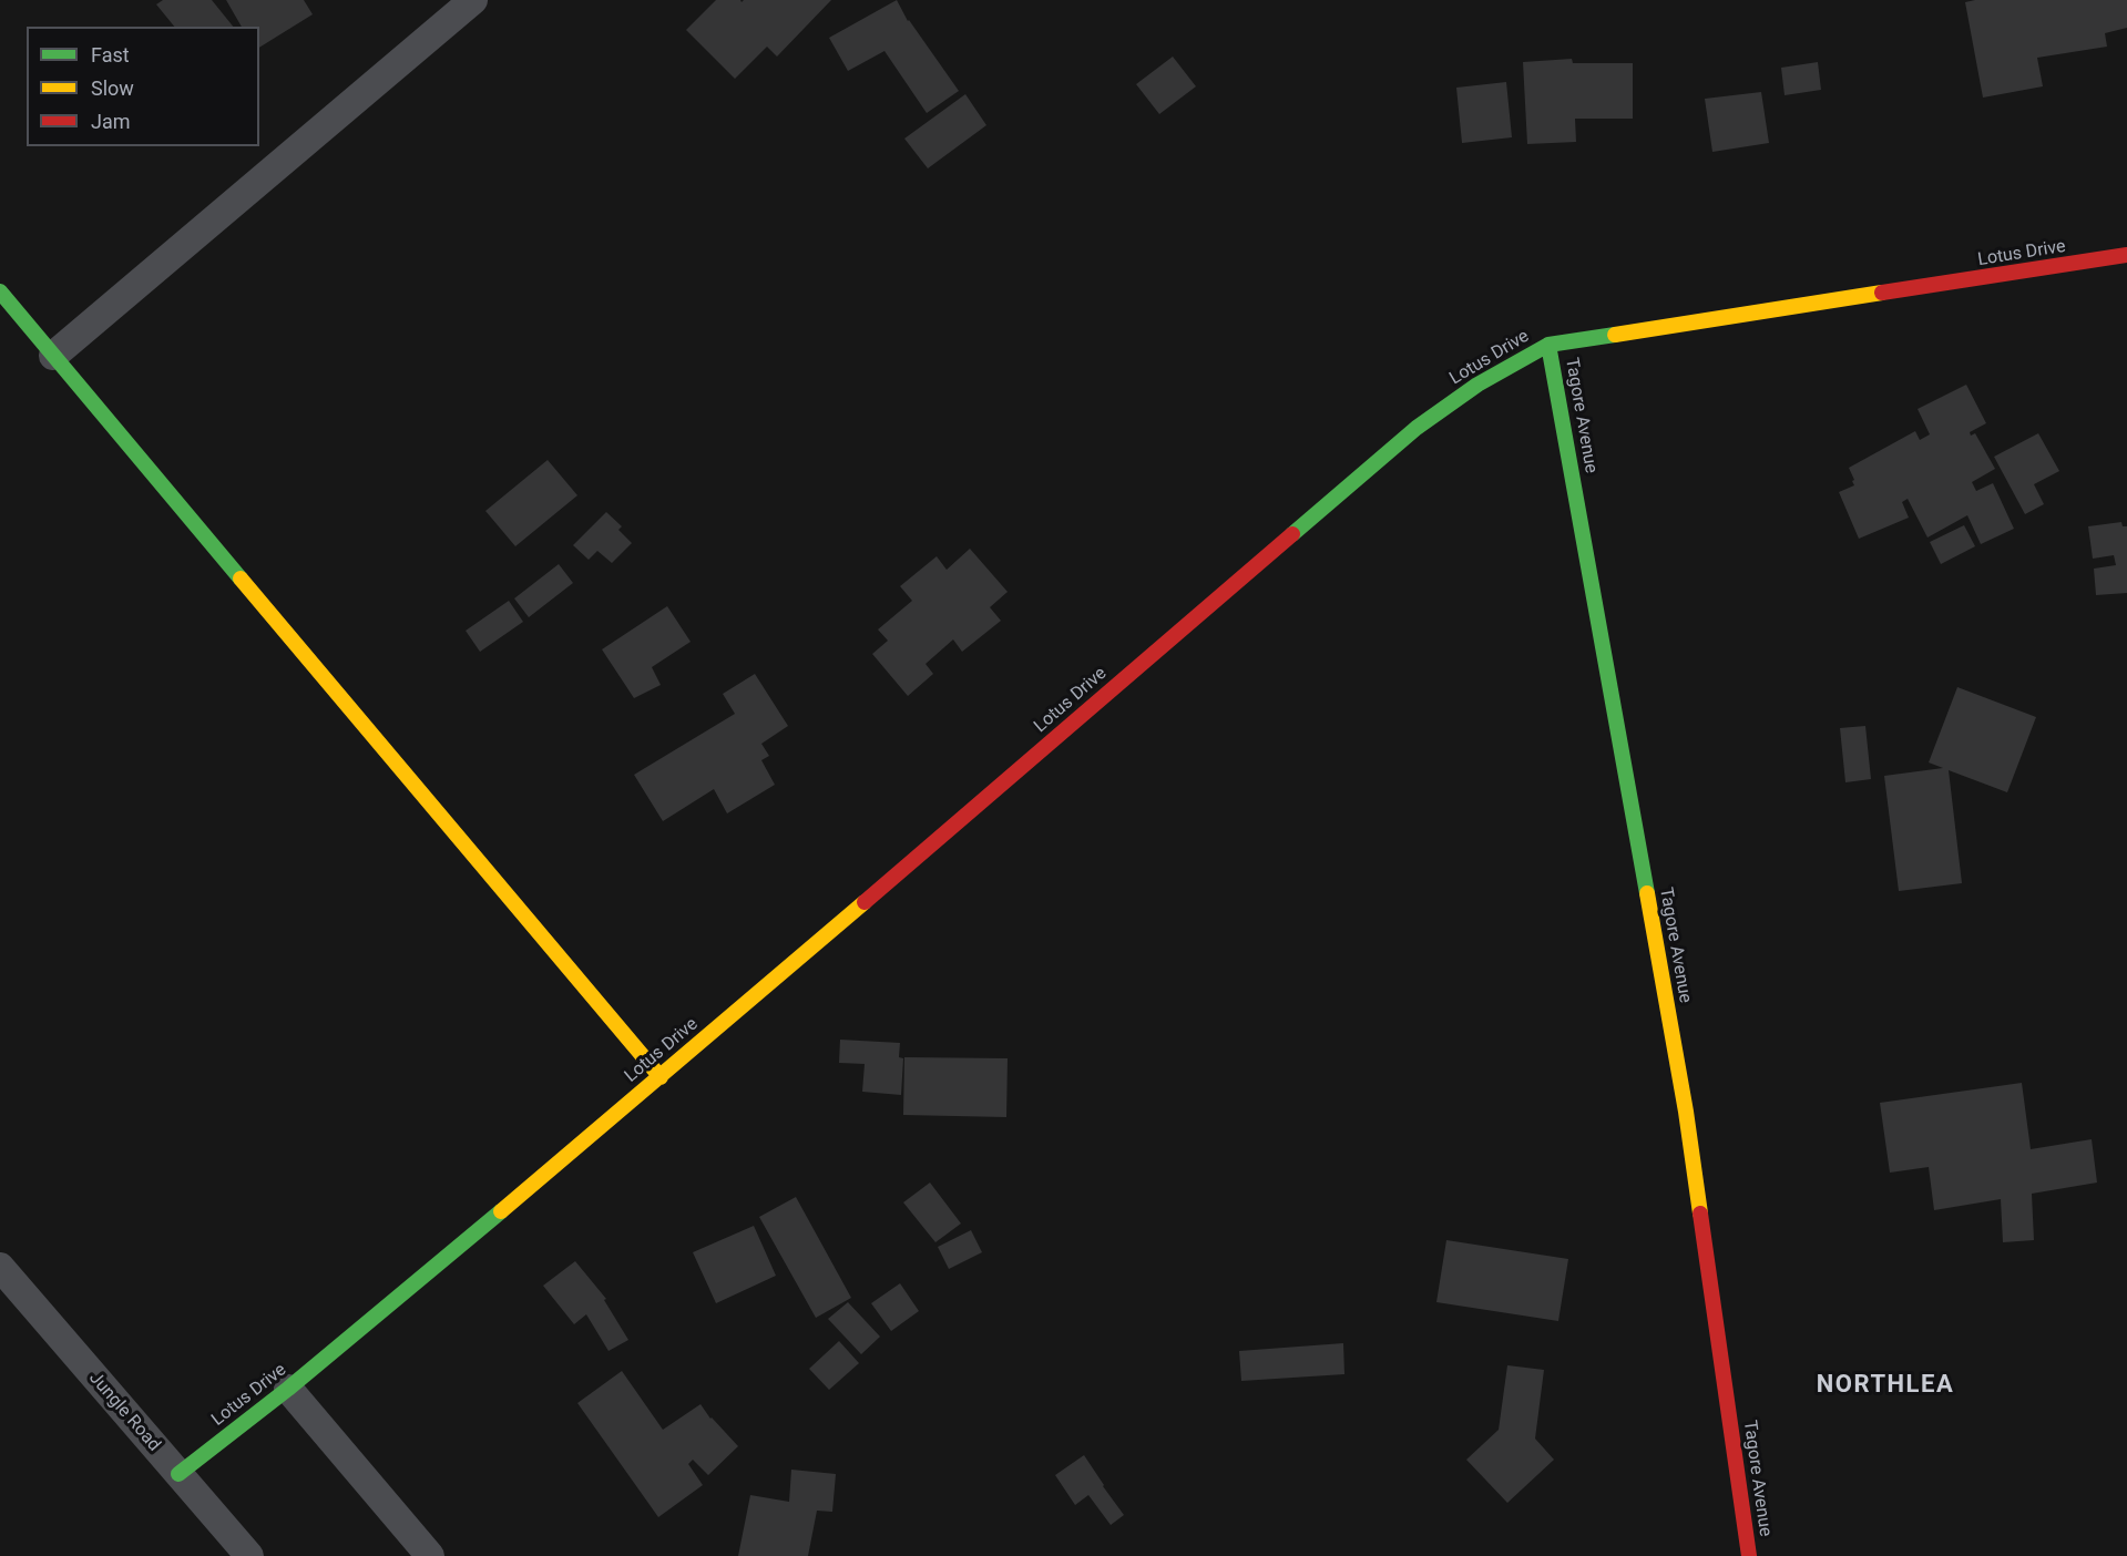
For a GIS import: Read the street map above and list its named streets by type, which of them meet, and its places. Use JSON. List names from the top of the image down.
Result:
{
  "streets": {
    "street": ["Lotus Drive", "Tagore Avenue", "Jungle Road"]
  },
  "crossings": [
    ["Lotus Drive", "Tagore Avenue"],
    ["Lotus Drive", "Jungle Road"]
  ],
  "districts": ["NORTHLEA"],
  "legend": ["Fast", "Slow", "Jam"]
}
